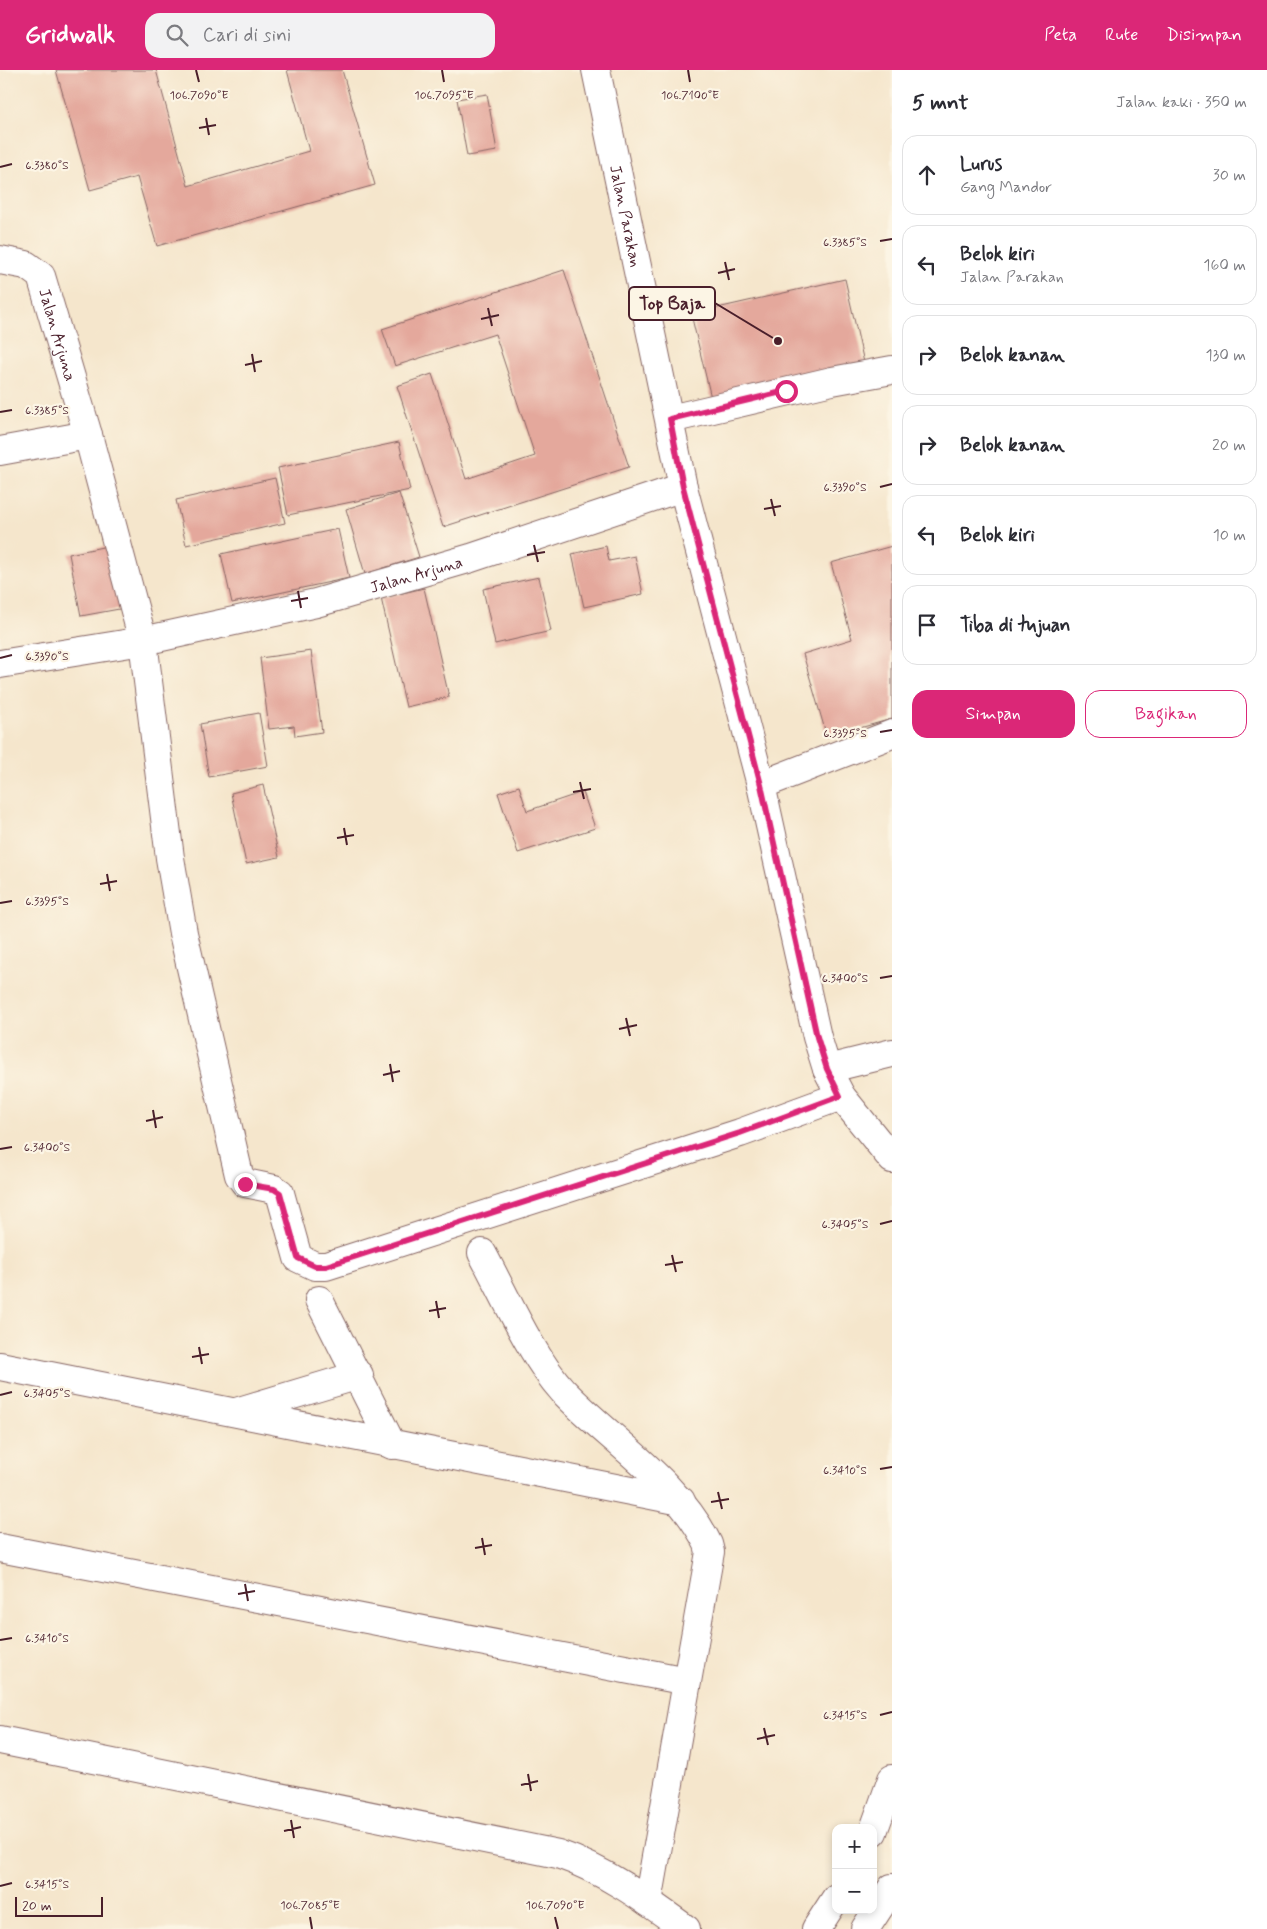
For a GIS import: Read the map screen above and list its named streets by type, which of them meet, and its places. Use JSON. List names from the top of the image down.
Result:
{
  "streets": {
    "street": ["Jalan Parakan", "Jalan Arjuna"]
  },
  "crossings": [
    ["Jalan Parakan", "Jalan Arjuna"]
  ],
  "places": ["Top Baja"],
  "scale_bar": "20 m",
  "page": {
    "header": "Gridwalk",
    "search": "Cari di sini",
    "nav": ["Peta", "Rute", "Disimpan"],
    "heading": ["5 mnt", "Jalan kaki · 350 m"],
    "list": [
      ["Lurus", "Gang Mandor", "30 m"],
      ["Belok kiri", "Jalan Parakan", "160 m"],
      ["Belok kanan", "130 m"],
      ["Belok kanan", "20 m"],
      ["Belok kiri", "10 m"],
      "Tiba di tujuan"
    ],
    "buttons": ["Simpan", "Bagikan"],
    "map_buttons": ["+", "−"],
    "scale": "20 m"
  },
  "coordinates": [
    "106.7090°E",
    "106.7095°E",
    "106.7100°E",
    "6.3380°S",
    "6.3385°S",
    "6.3390°S",
    "6.3395°S",
    "6.3400°S",
    "6.3405°S",
    "6.3410°S",
    "6.3415°S",
    "106.7085°E"
  ]
}
